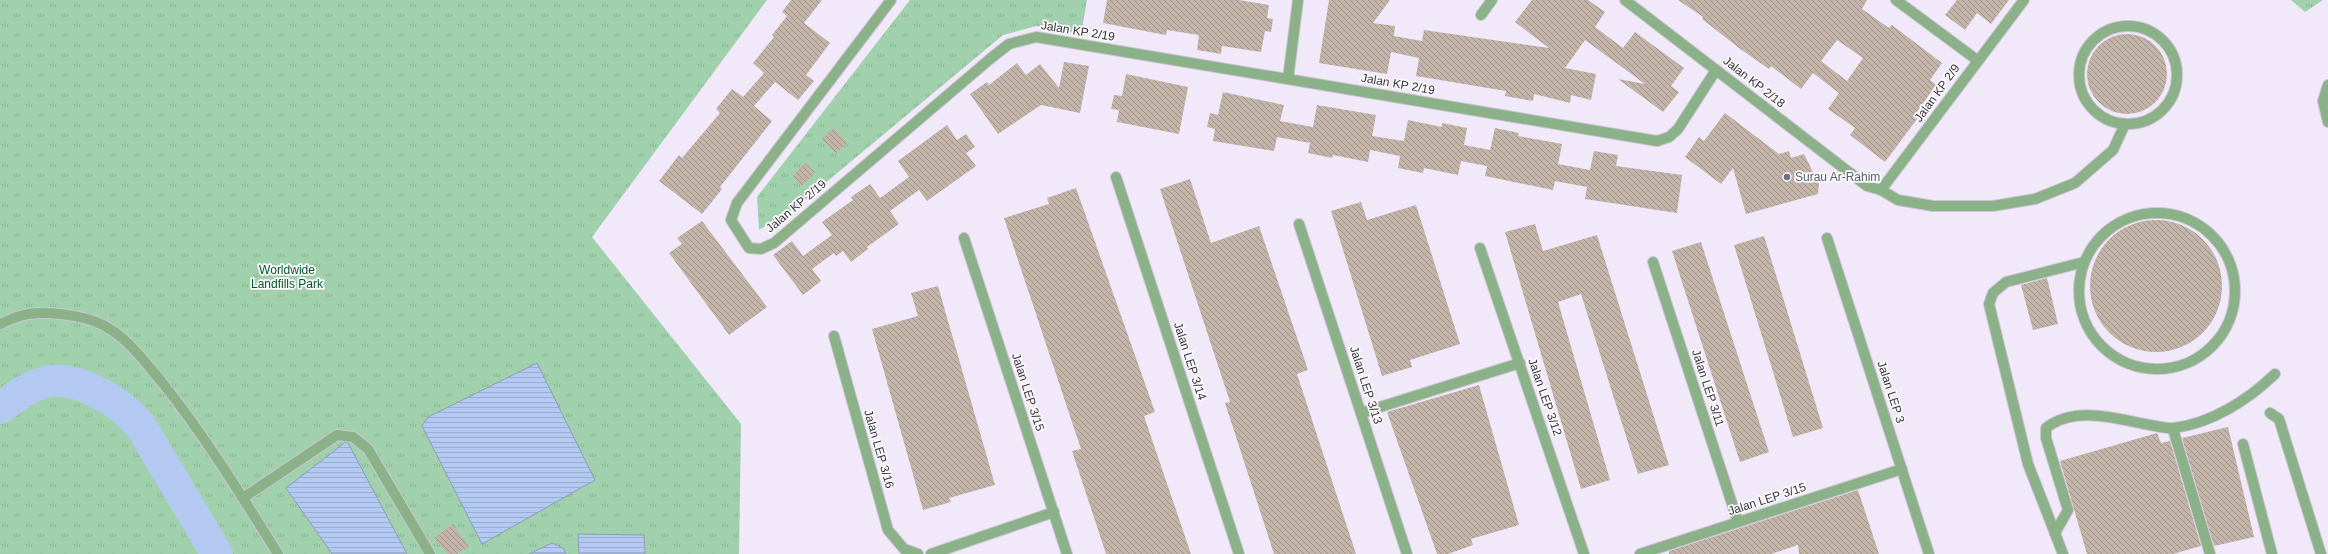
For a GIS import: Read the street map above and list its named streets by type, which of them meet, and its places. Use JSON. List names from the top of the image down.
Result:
{
  "streets": {
    "street": [
      "Jalan KP 2/19",
      "Jalan KP 2/18",
      "Jalan KP 2/9",
      "Jalan LEP 3/14",
      "Jalan LEP 3/13",
      "Jalan LEP 3/11",
      "Jalan LEP 3/15",
      "Jalan LEP 3",
      "Jalan LEP 3/12",
      "Jalan LEP 3/16"
    ]
  },
  "crossings": [
    ["Jalan KP 2/19", "Jalan KP 2/18"],
    ["Jalan KP 2/18", "Jalan KP 2/9"],
    ["Jalan LEP 3/11", "Jalan LEP 3/15"],
    ["Jalan LEP 3/15", "Jalan LEP 3"]
  ],
  "parks": ["Worldwide Landfills Park"],
  "places": ["Surau Ar-Rahim"]
}
